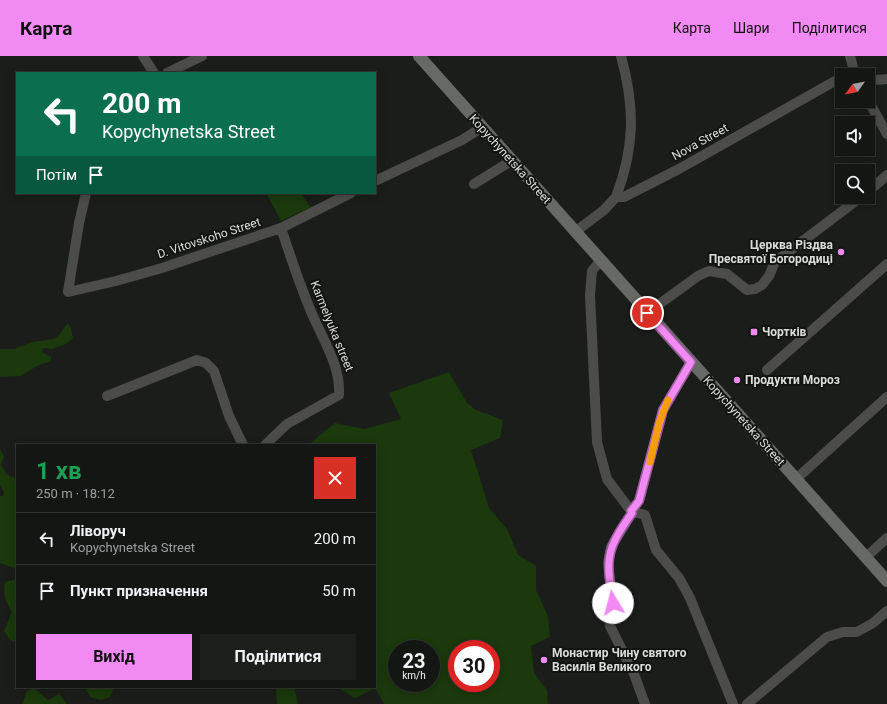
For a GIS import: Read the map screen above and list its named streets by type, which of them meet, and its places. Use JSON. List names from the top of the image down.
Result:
{
  "streets": {
    "main road": ["Kopychynetska Street"],
    "street": ["Nova Street", "D. Vitovskoho Street", "Karmelyuka street"]
  },
  "crossings": [
    ["Nova Street", "Kopychynetska Street"],
    ["D. Vitovskoho Street", "Karmelyuka street"]
  ],
  "places": {
    "other": ["Церква Різдва Пресвятої Богородиці", "Продукти Мороз", "Монастир Чину святого Василія Великого"],
    "transit": ["Чортків"]
  },
  "north": "bottom left",
  "page": {
    "header": "Карта",
    "nav": ["Карта", "Шари", "Поділитися"],
    "turn": ["200 m", "Kopychynetska Street"],
    "then": "Потім",
    "heading": ["1 хв", "250 m · 18:12"],
    "list": [
      {
        "name": "Ліворуч",
        "note": "Kopychynetska Street",
        "value": "200 m"
      },
      {
        "name": "Пункт призначення",
        "value": "50 m"
      }
    ],
    "buttons": ["Вихід", "Поділитися"],
    "speed": "23 km/h",
    "limit": "30"
  }
}
